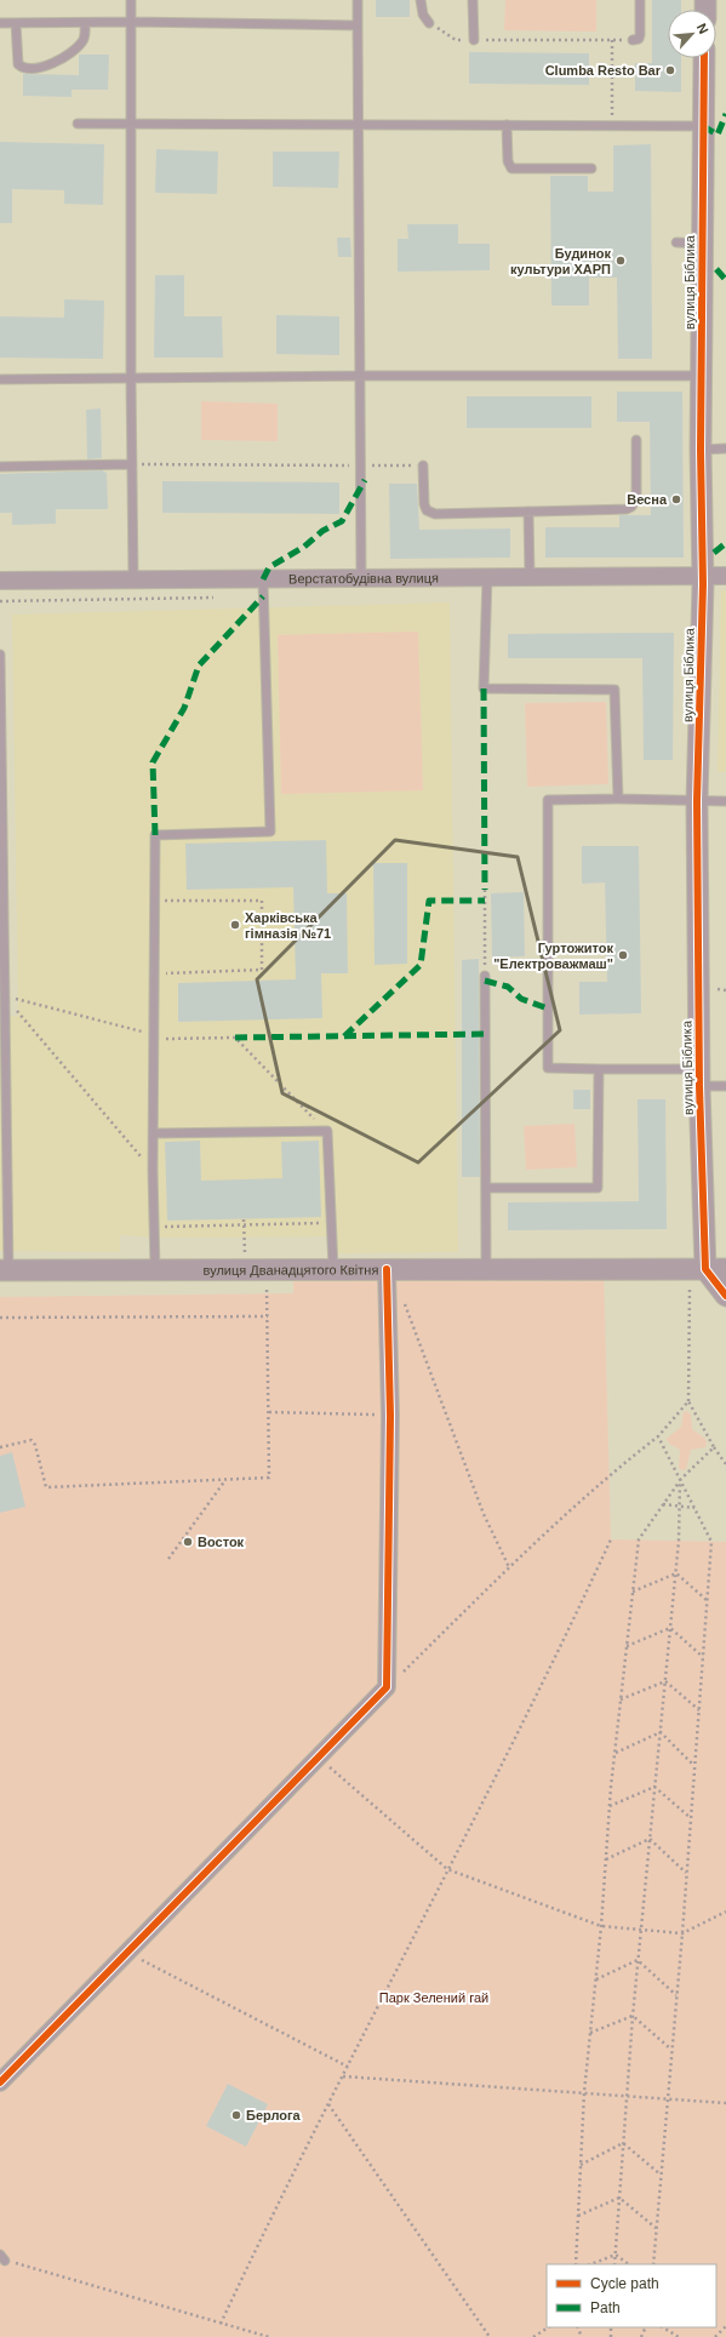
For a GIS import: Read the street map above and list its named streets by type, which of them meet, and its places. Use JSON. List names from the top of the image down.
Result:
{
  "streets": {
    "street": ["вулиця Біблика", "Верстатобудівна вулиця", "вулиця Дванадцятого Квітня"]
  },
  "crossings": [
    ["вулиця Біблика", "Верстатобудівна вулиця"],
    ["вулиця Біблика", "вулиця Дванадцятого Квітня"]
  ],
  "parks": ["Парк Зелений гай"],
  "places": [
    "Clumba Resto Bar",
    "Будинок культури ХАРП",
    "Весна",
    "Харківська гімназія №71",
    "Гуртожиток \"Електроважмаш\"",
    "Восток",
    "Берлога"
  ],
  "legend": ["Cycle path", "Path"],
  "north": "top right"
}
